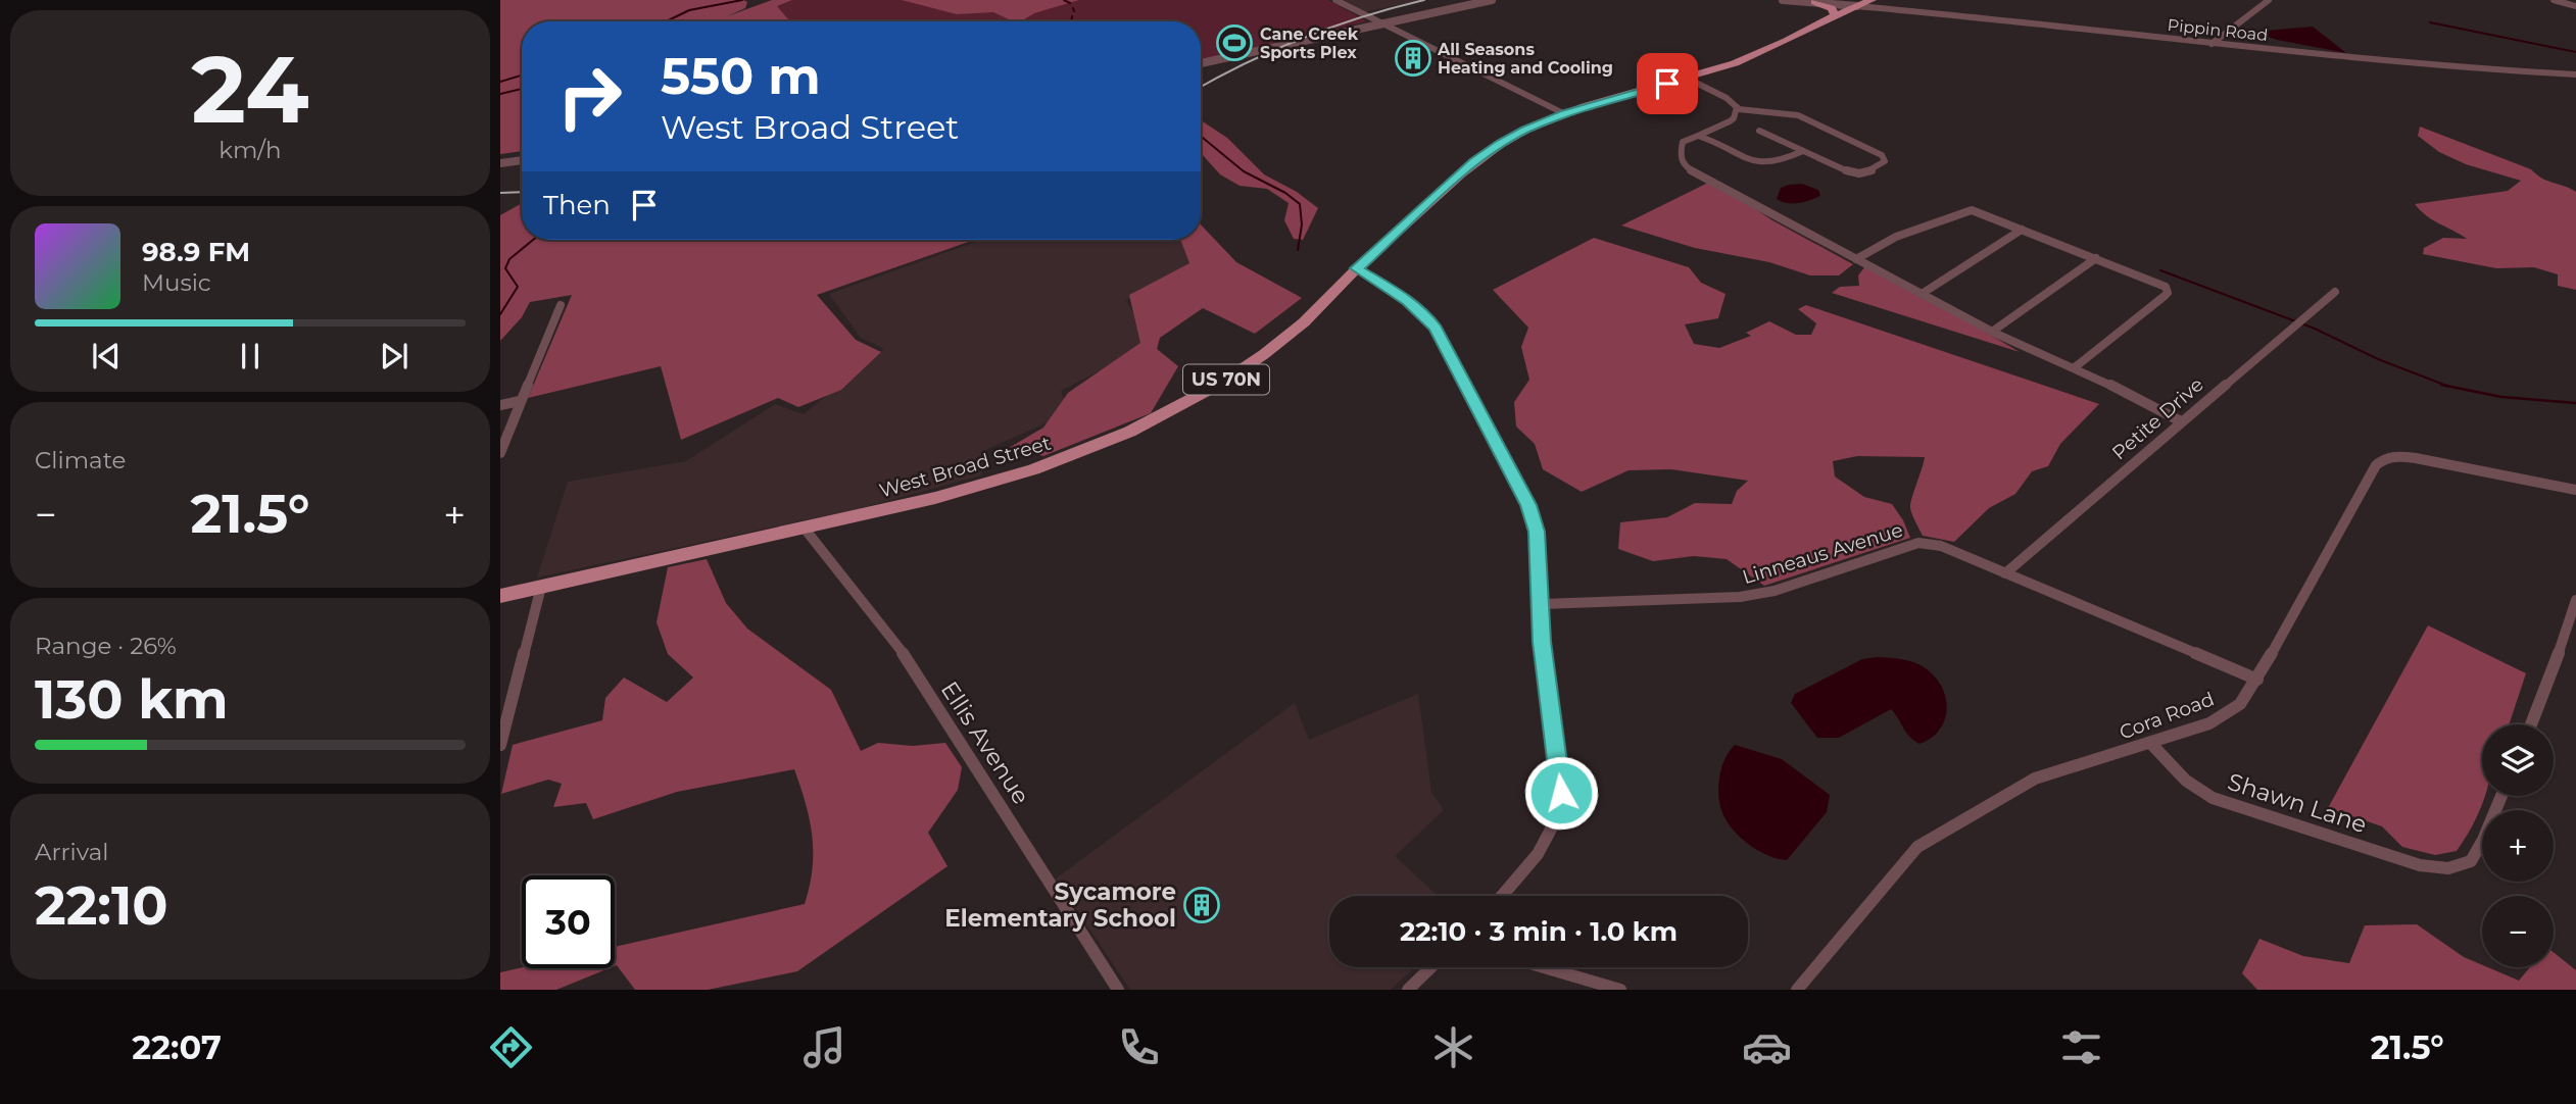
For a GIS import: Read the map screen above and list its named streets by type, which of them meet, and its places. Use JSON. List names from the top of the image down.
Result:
{
  "streets": {
    "main road": ["US 70N", "West Broad Street"],
    "street": [
      "Pippin Road",
      "Petite Drive",
      "Linneaus Avenue",
      "Cora Road",
      "Ellis Avenue",
      "Shawn Lane"
    ]
  },
  "crossings": [
    ["Pippin Road", "West Broad Street"],
    ["Petite Drive", "Linneaus Avenue"],
    ["West Broad Street", "Ellis Avenue"],
    ["Linneaus Avenue", "Cora Road"],
    ["Cora Road", "Shawn Lane"]
  ],
  "places": {
    "sports": ["Cane Creek Sports Plex"],
    "building": ["All Seasons Heating and Cooling", "Sycamore Elementary School"]
  },
  "page": {
    "tile": [
      ["24", "km/h"],
      "Climate",
      ["Range · 26%", "130 km"],
      ["Arrival", "22:10"]
    ],
    "turn": ["550 m", "West Broad Street"],
    "then": "Then",
    "song": ["98.9 FM", "Music"],
    "heat": ["−", "21.5°", "+"],
    "map_buttons": ["+", "−"],
    "limit": "30",
    "trip": "22:10 · 3 min · 1.0 km",
    "tabs": ["22:07", "21.5°"]
  }
}
